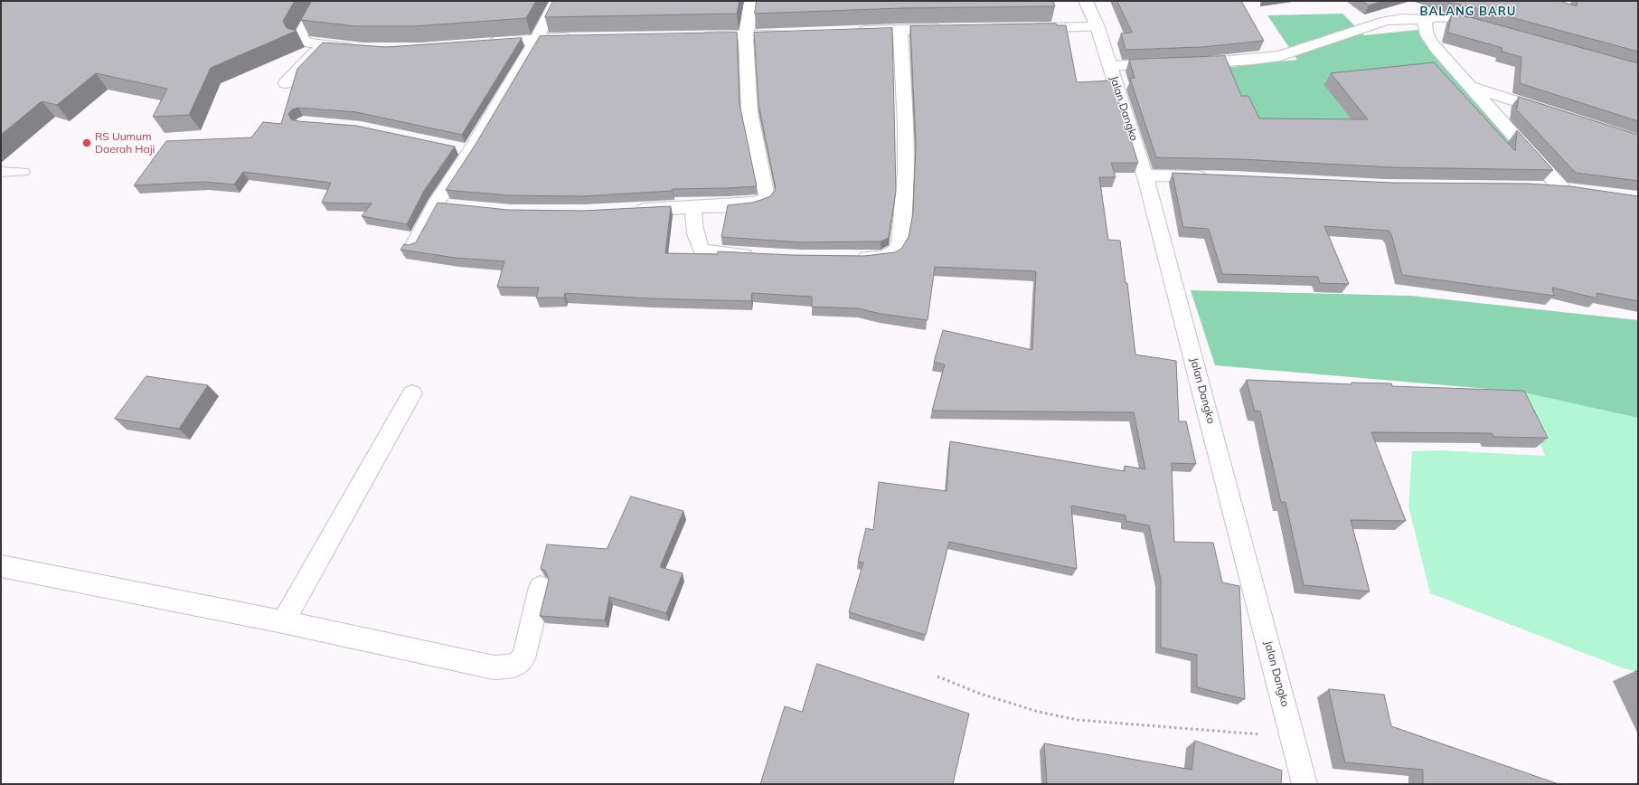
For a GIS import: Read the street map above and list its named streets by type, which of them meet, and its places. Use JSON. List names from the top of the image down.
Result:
{
  "streets": {
    "street": ["Jalan Dangko"]
  },
  "districts": ["BALANG BARU"],
  "places": ["RS Uumum Daerah Haji"]
}
